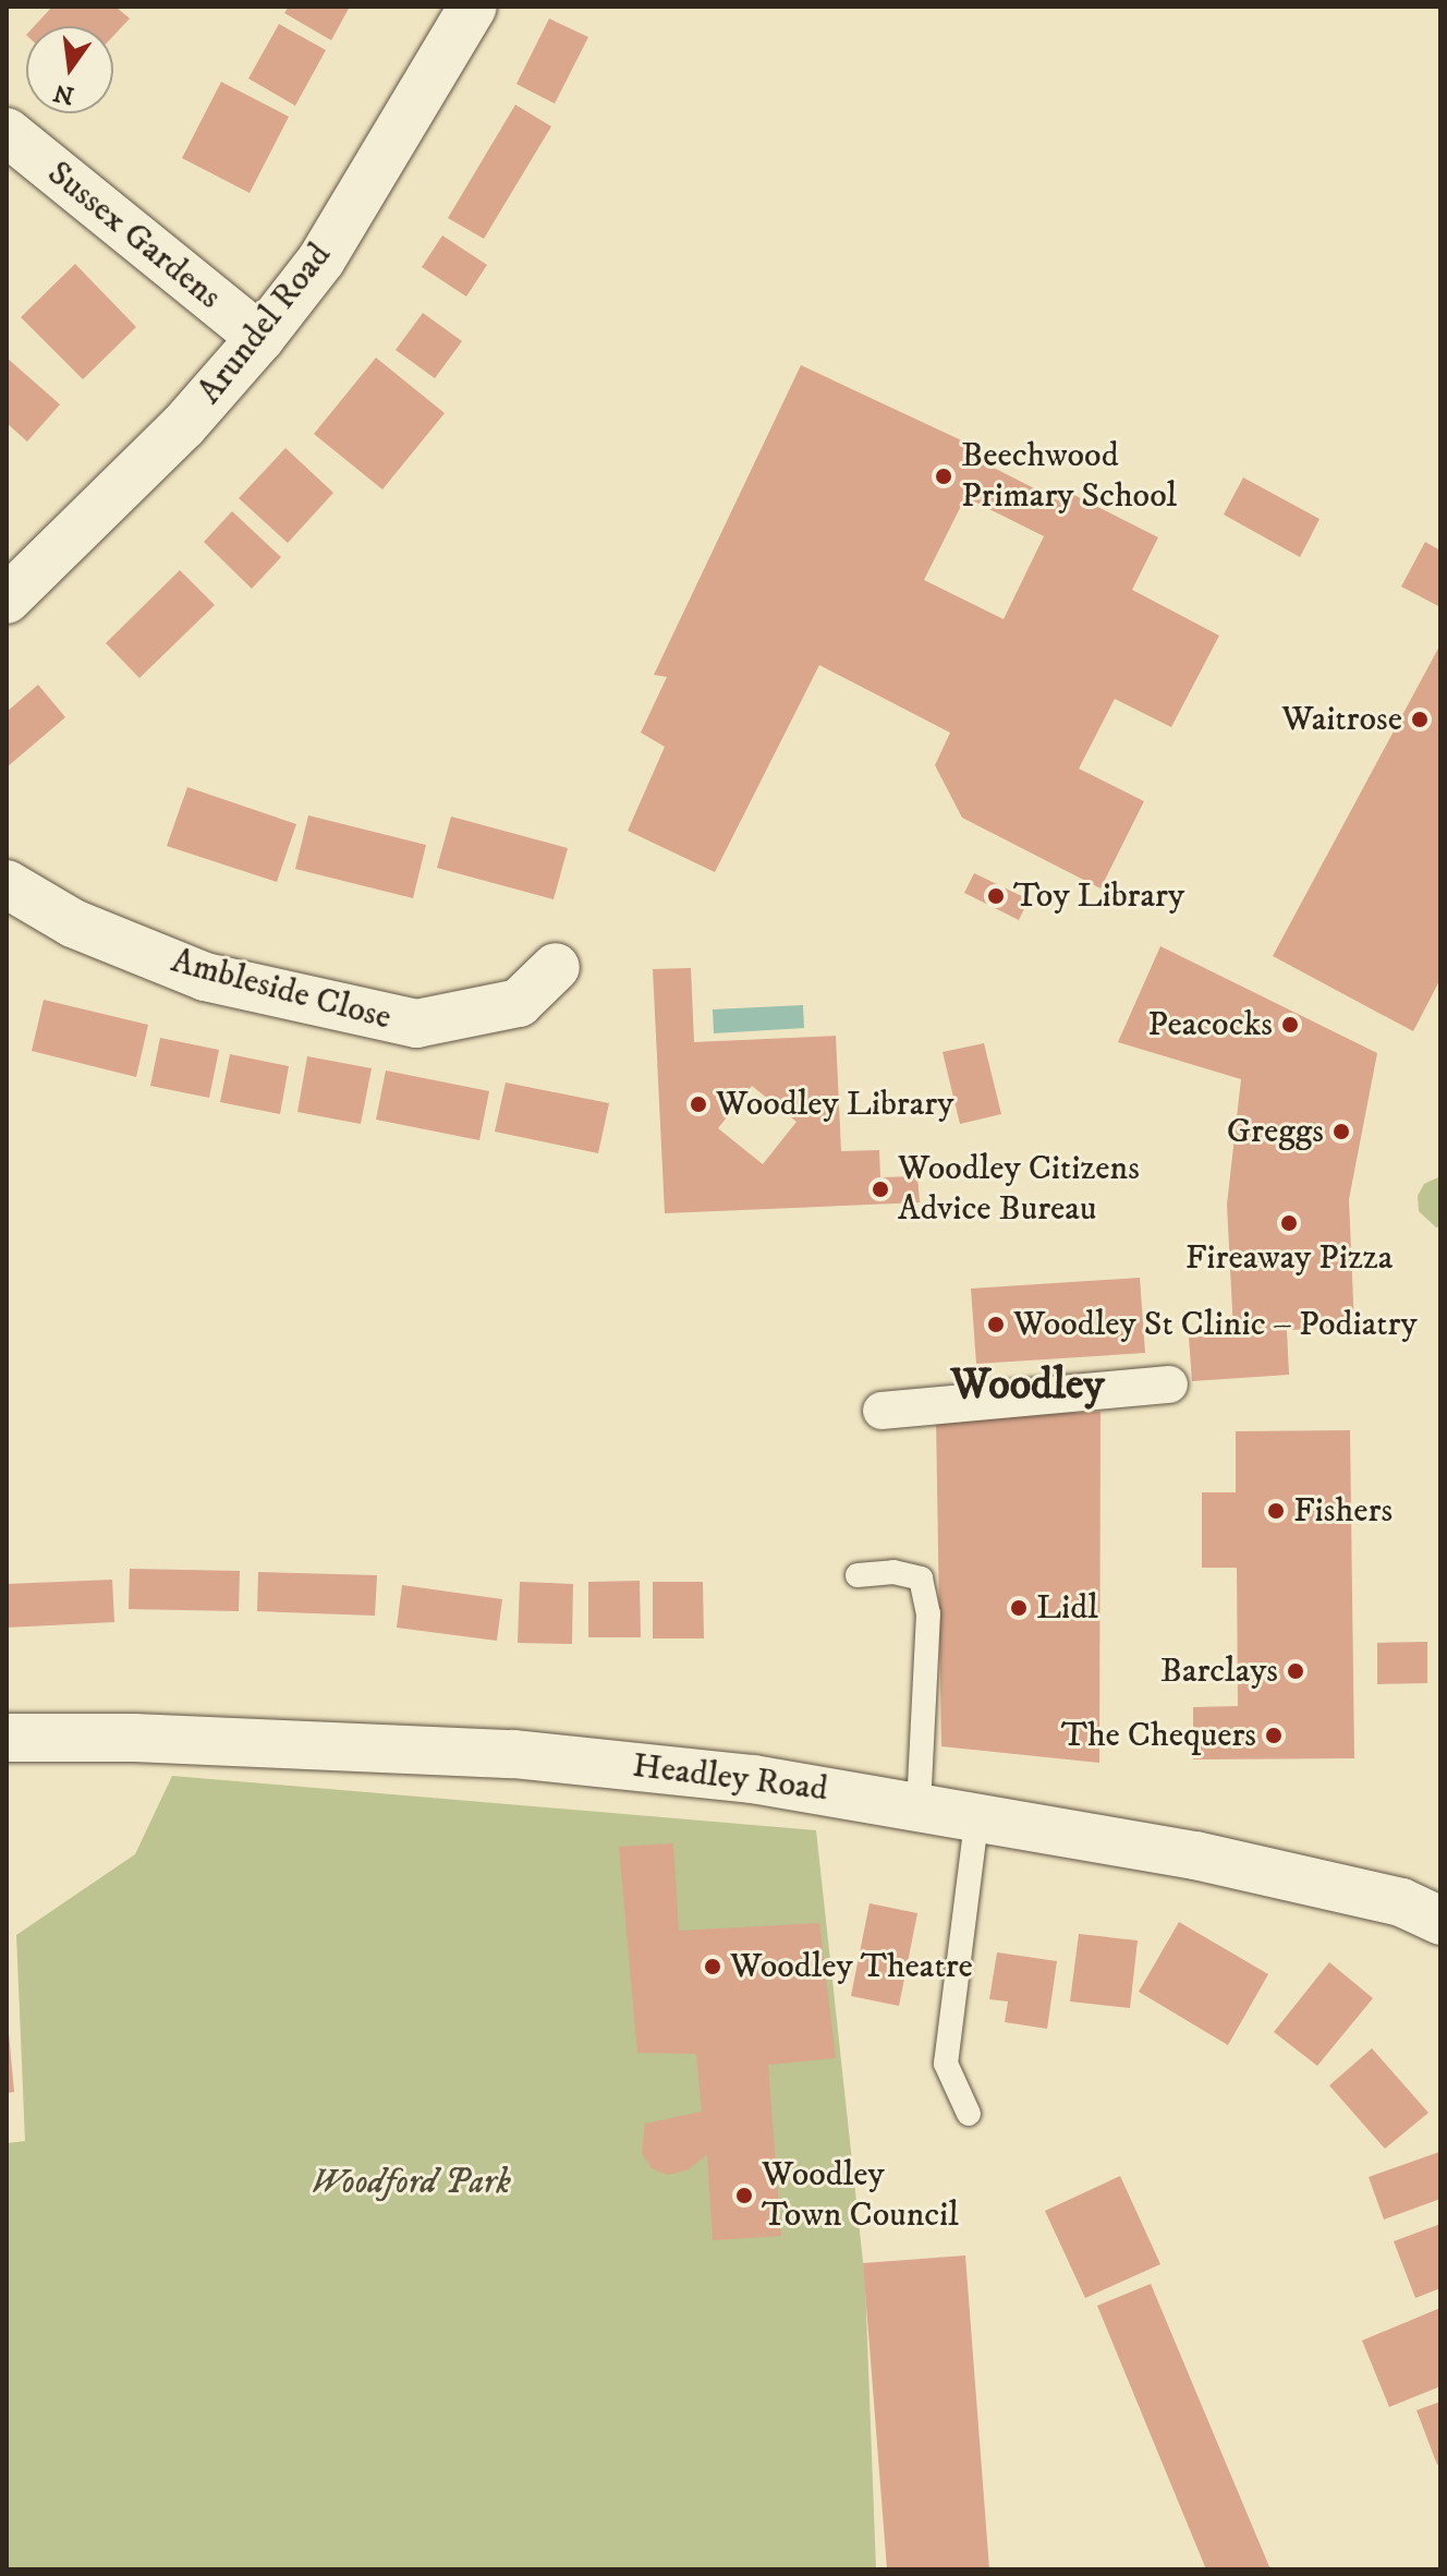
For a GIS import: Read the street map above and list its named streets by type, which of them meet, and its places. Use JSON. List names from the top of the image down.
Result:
{
  "streets": {
    "street": [
      "Sussex Gardens",
      "Arundel Road",
      "Ambleside Close",
      "Headley Road"
    ]
  },
  "crossings": [
    ["Sussex Gardens", "Arundel Road"]
  ],
  "districts": ["Woodley"],
  "parks": ["Woodford Park"],
  "places": [
    "Beechwood Primary School",
    "Waitrose",
    "Toy Library",
    "Peacocks",
    "Woodley Library",
    "Greggs",
    "Woodley Citizens Advice Bureau",
    "Fireaway Pizza",
    "Woodley St Clinic – Podiatry",
    "Fishers",
    "Lidl",
    "Barclays",
    "The Chequers",
    "Woodley Theatre",
    "Woodley Town Council"
  ],
  "north": "bottom"
}
